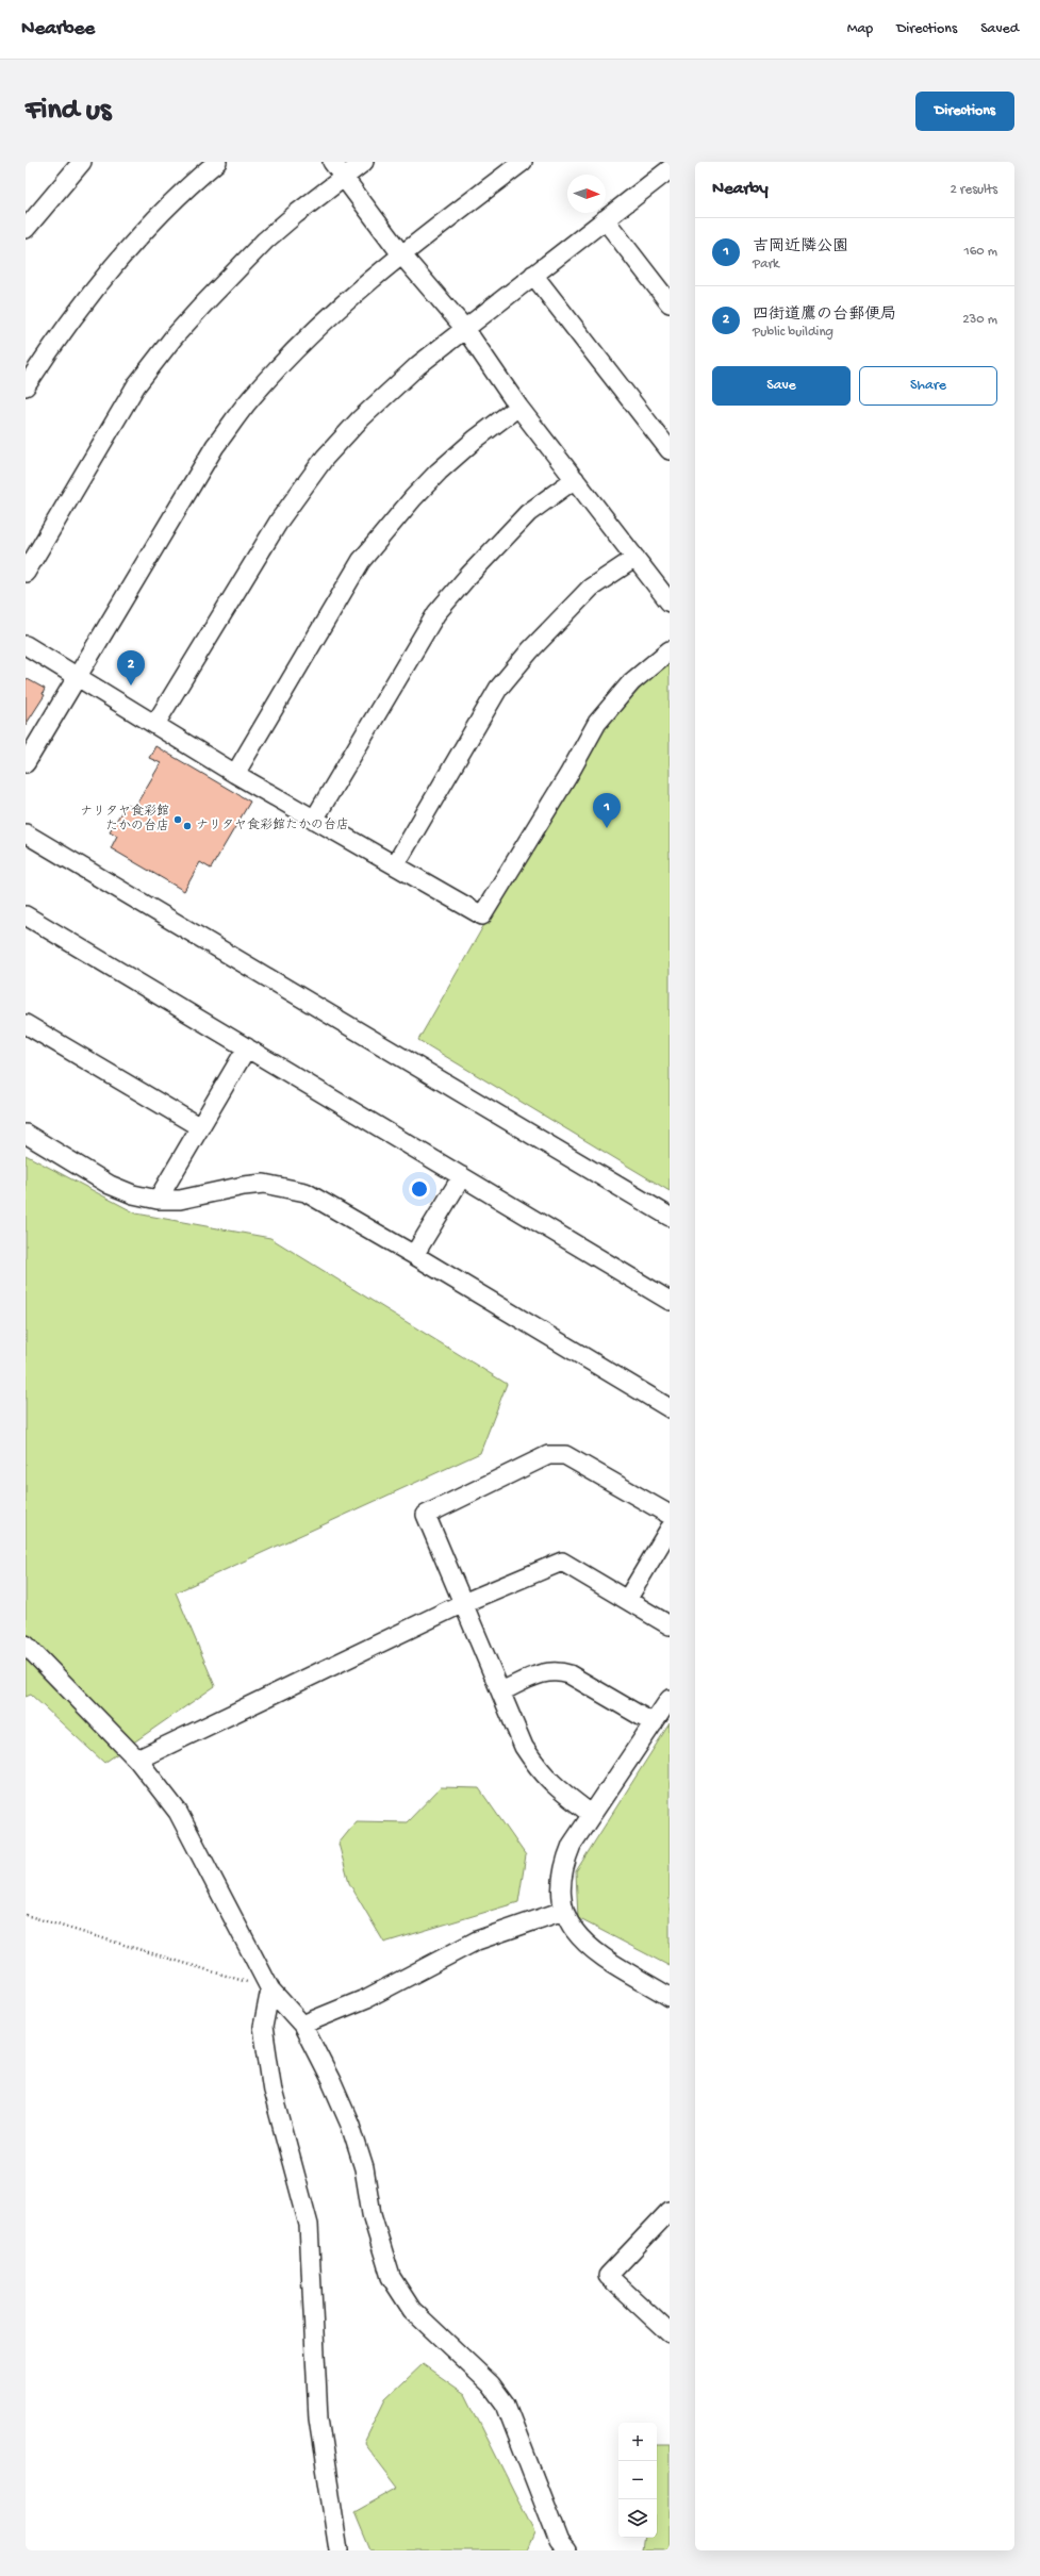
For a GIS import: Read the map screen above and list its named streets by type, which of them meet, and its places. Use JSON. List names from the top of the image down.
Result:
{
  "places": ["ナリタヤ食彩館 たかの台店", "ナリタヤ食彩館たかの台店"],
  "north": "right",
  "page": {
    "header": "Nearbee",
    "nav": ["Map", "Directions", "Saved"],
    "buttons": [
      "Directions",
      ["Save", "Share"]
    ],
    "title": "Find us",
    "heading": ["Nearby", "2 results"],
    "list": [
      {
        "mark": "1",
        "name": "吉岡近隣公園",
        "note": "Park",
        "value": "160 m"
      },
      {
        "mark": "2",
        "name": "四街道鷹の台郵便局",
        "note": "Public building",
        "value": "230 m"
      }
    ],
    "pins": ["2", "1"],
    "map_buttons": ["+", "−"]
  }
}
